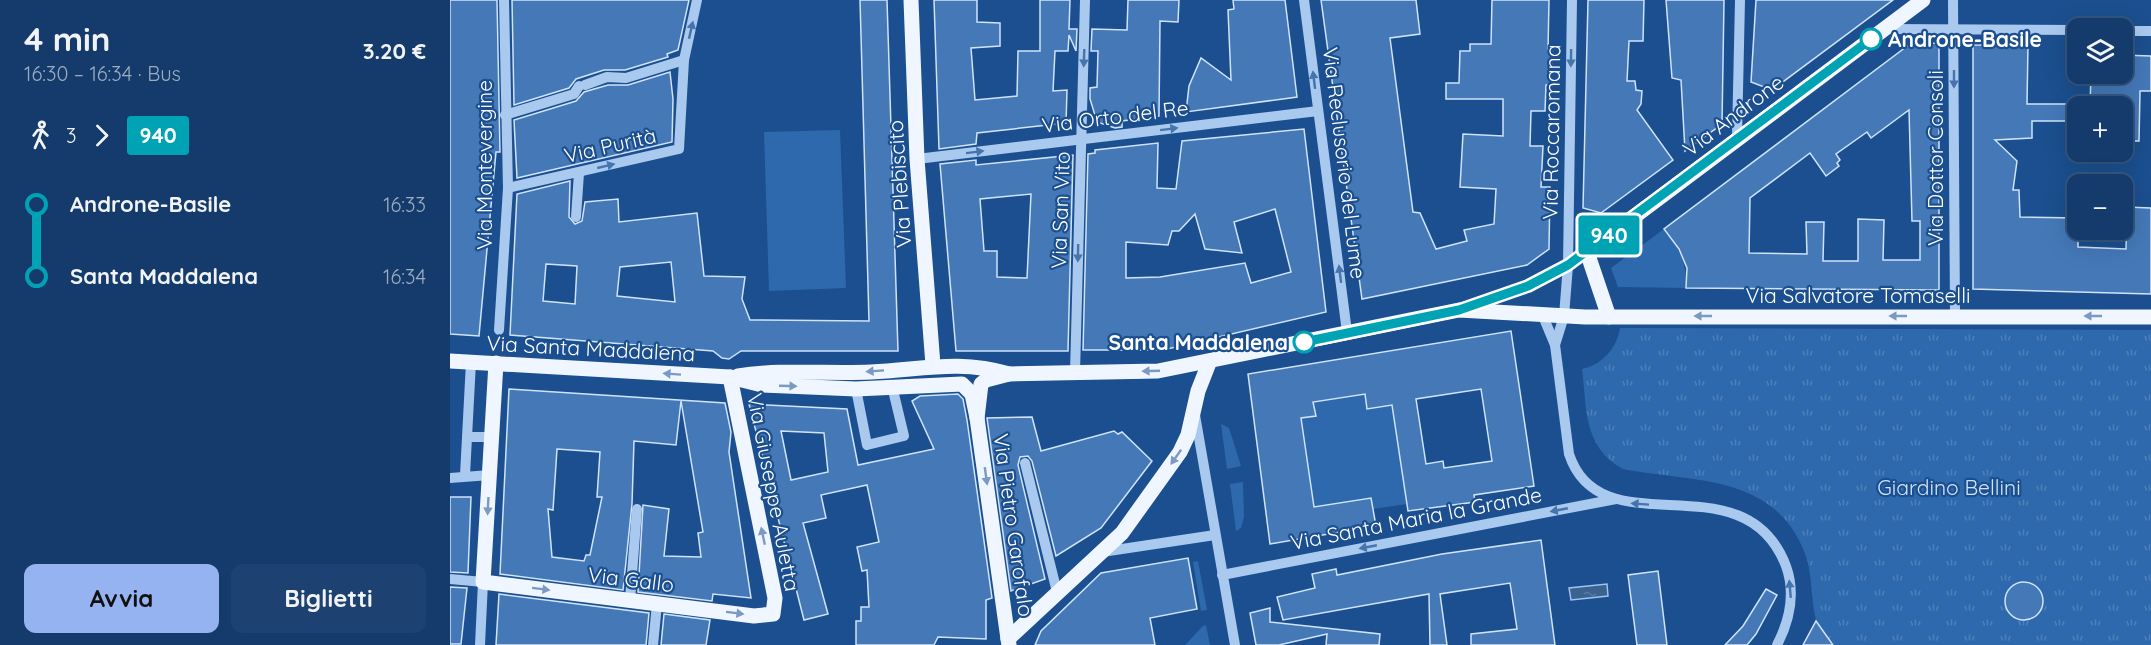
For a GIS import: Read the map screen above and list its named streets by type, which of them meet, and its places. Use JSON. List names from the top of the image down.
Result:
{
  "streets": {
    "main road": [
      "Via Androne",
      "Via Plebiscito",
      "Via Salvatore Tomaselli",
      "Via Santa Maddalena",
      "Via Giuseppe Auletta",
      "Via Pietro Garofalo",
      "Via Gallo"
    ],
    "street": [
      "Via Orto del Re",
      "Via Roccaromana",
      "Via Purità",
      "Via Dottor Consoli",
      "Via Reclusorio del Lume",
      "Via Montevergine",
      "Via San Vito",
      "Via Santa Maria la Grande"
    ]
  },
  "crossings": [
    ["Via Androne", "Via Roccaromana"],
    ["Via Orto del Re", "Via Reclusorio del Lume"],
    ["Via Orto del Re", "Via Plebiscito"],
    ["Via Orto del Re", "Via San Vito"],
    ["Via Roccaromana", "Via Salvatore Tomaselli"],
    ["Via Purità", "Via Montevergine"],
    ["Via Dottor Consoli", "Via Salvatore Tomaselli"],
    ["Via Plebiscito", "Via Santa Maddalena"],
    ["Via Santa Maddalena", "Via Giuseppe Auletta"],
    ["Via Santa Maddalena", "Via Pietro Garofalo"],
    ["Via Giuseppe Auletta", "Via Gallo"]
  ],
  "one_way": [
    "Via Orto del Re",
    "Via Roccaromana",
    "Via Purità",
    "Via Dottor Consoli",
    "Via Reclusorio del Lume",
    "Via San Vito",
    "Via Salvatore Tomaselli",
    "Via Giuseppe Auletta",
    "Via Santa Maria la Grande",
    "Via Pietro Garofalo",
    "Via Gallo"
  ],
  "parks": ["Giardino Bellini"],
  "places": ["Androne-Basile", "Santa Maddalena"],
  "lines": ["bus line 940"],
  "page": {
    "heading": ["4 min", "16:30 – 16:34 · Bus", "3.20 €"],
    "on_map": "940",
    "map_buttons": ["+", "−"],
    "legs": ["3", "940"],
    "list": [
      {
        "name": "Androne-Basile",
        "value": "16:33"
      },
      {
        "name": "Santa Maddalena",
        "value": "16:34"
      }
    ],
    "buttons": ["Avvia", "Biglietti"]
  }
}
